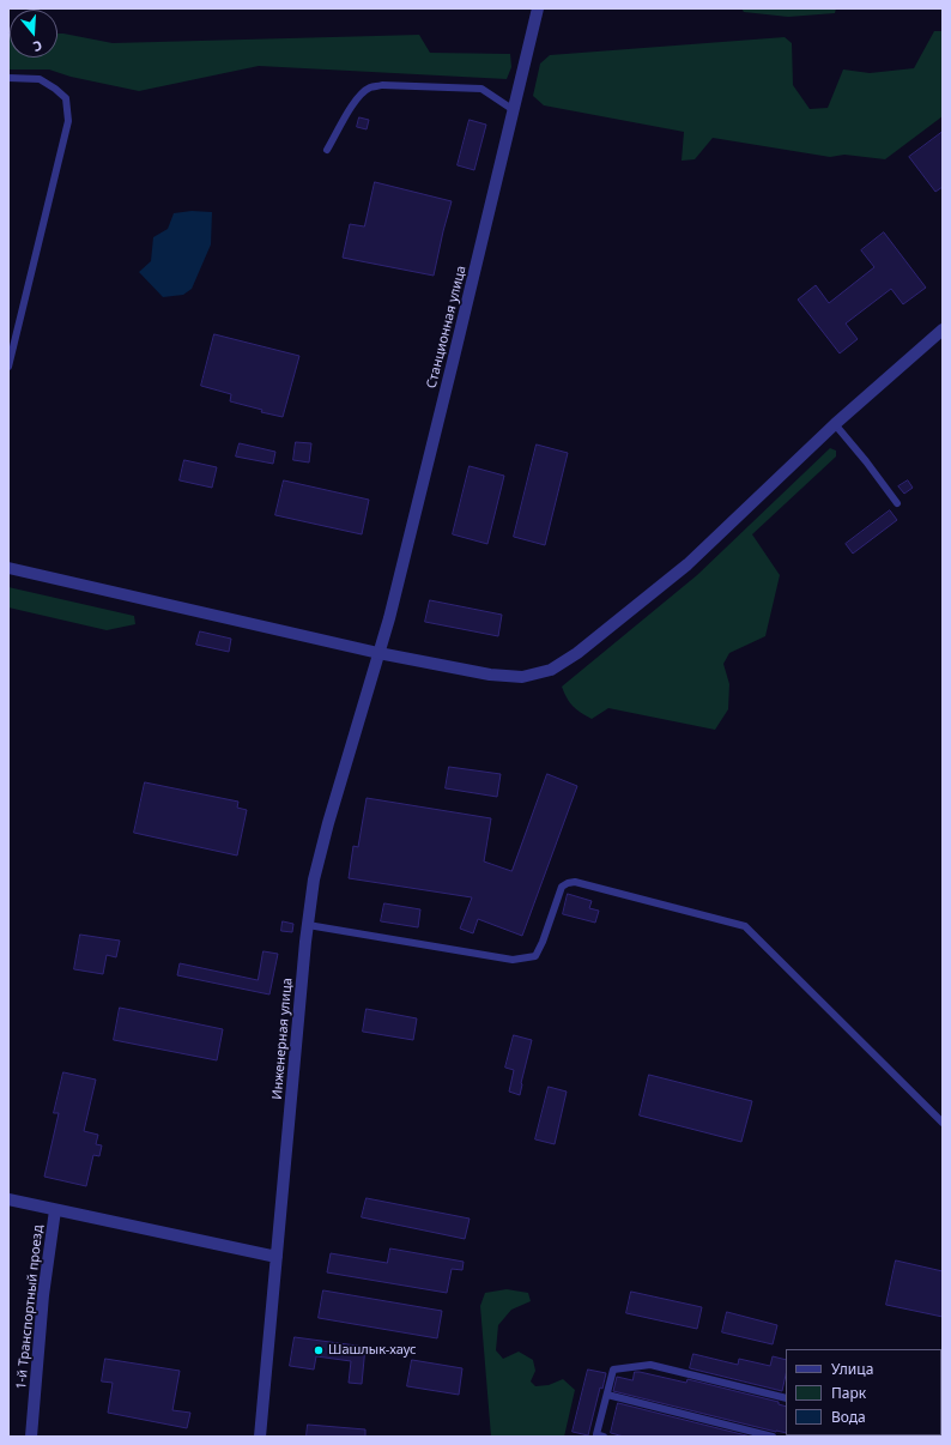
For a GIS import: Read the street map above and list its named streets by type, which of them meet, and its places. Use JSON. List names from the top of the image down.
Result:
{
  "streets": {
    "street": ["Станционная улица", "Инженерная улица", "1-й Транспортный проезд"]
  },
  "crossings": [
    ["Станционная улица", "Инженерная улица"]
  ],
  "places": ["Шашлык-хаус"],
  "legend": ["Улица", "Парк", "Вода"],
  "north": "bottom"
}
